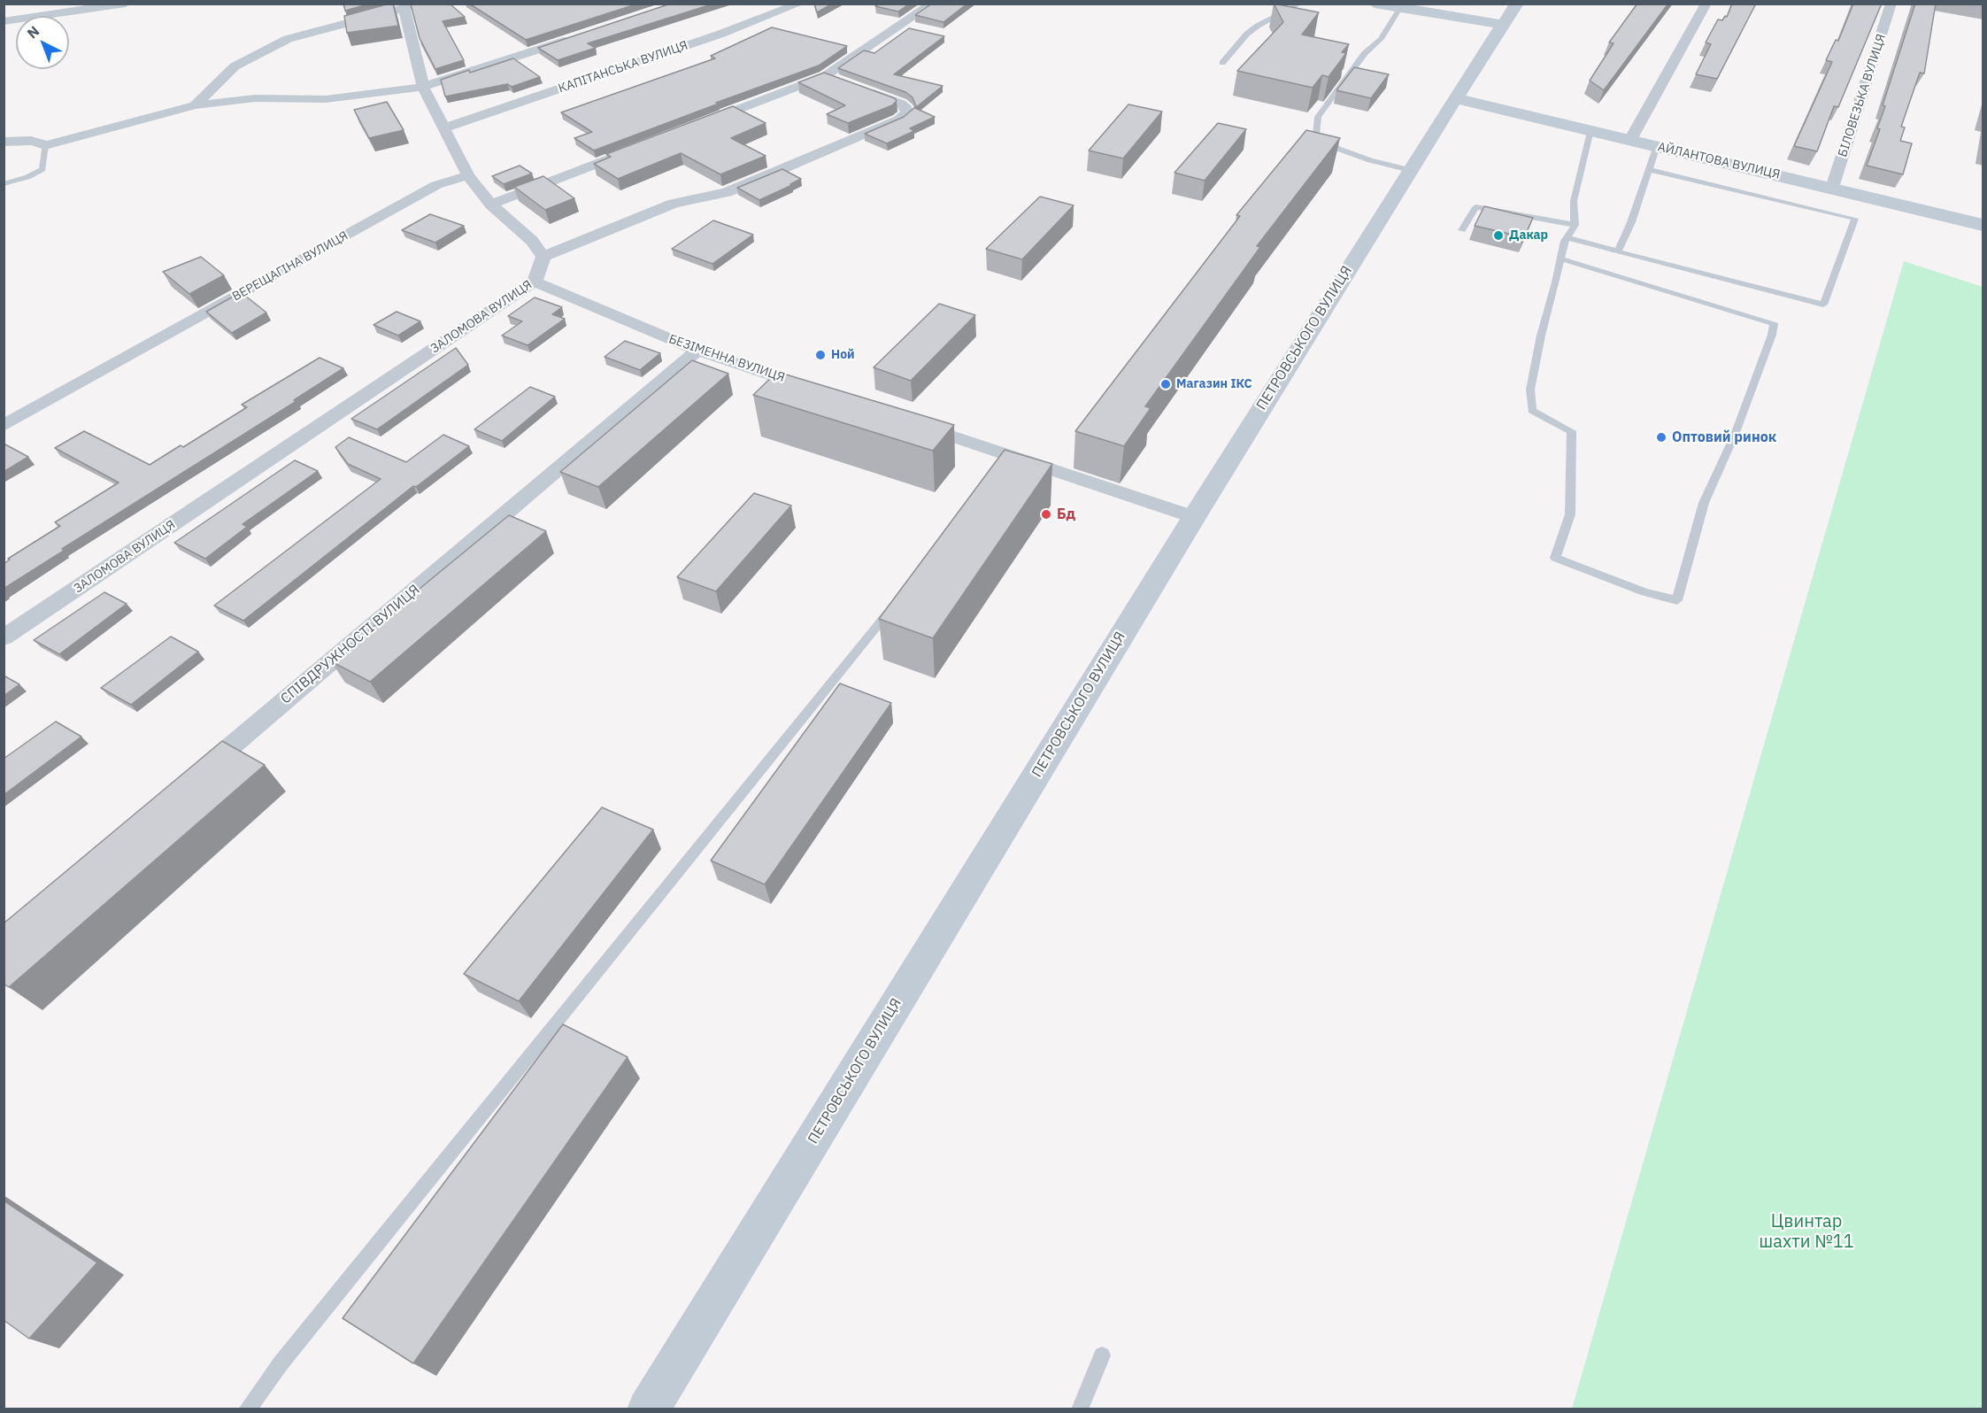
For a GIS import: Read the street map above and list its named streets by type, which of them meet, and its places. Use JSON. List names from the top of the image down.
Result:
{
  "streets": {
    "main road": ["АЙЛАНТОВА ВУЛИЦЯ", "ПЕТРОВСЬКОГО ВУЛИЦЯ"],
    "street": [
      "КАПІТАНСЬКА ВУЛИЦЯ",
      "БІЛОВЕЗЬКА ВУЛИЦЯ",
      "ВЕРЕЩАГІНА ВУЛИЦЯ",
      "ЗАЛОМОВА ВУЛИЦЯ",
      "БЕЗІМЕННА ВУЛИЦЯ",
      "СПІВДРУЖНОСТІ ВУЛИЦЯ"
    ]
  },
  "crossings": [
    ["БІЛОВЕЗЬКА ВУЛИЦЯ", "АЙЛАНТОВА ВУЛИЦЯ"],
    ["АЙЛАНТОВА ВУЛИЦЯ", "ПЕТРОВСЬКОГО ВУЛИЦЯ"],
    ["ЗАЛОМОВА ВУЛИЦЯ", "БЕЗІМЕННА ВУЛИЦЯ"],
    ["БЕЗІМЕННА ВУЛИЦЯ", "СПІВДРУЖНОСТІ ВУЛИЦЯ"]
  ],
  "parks": ["Цвинтар шахти №11"],
  "places": [
    "Дакар",
    "Ной",
    "Магазин ІКС",
    "Оптовий ринок",
    "Бд"
  ],
  "north": "top left"
}
